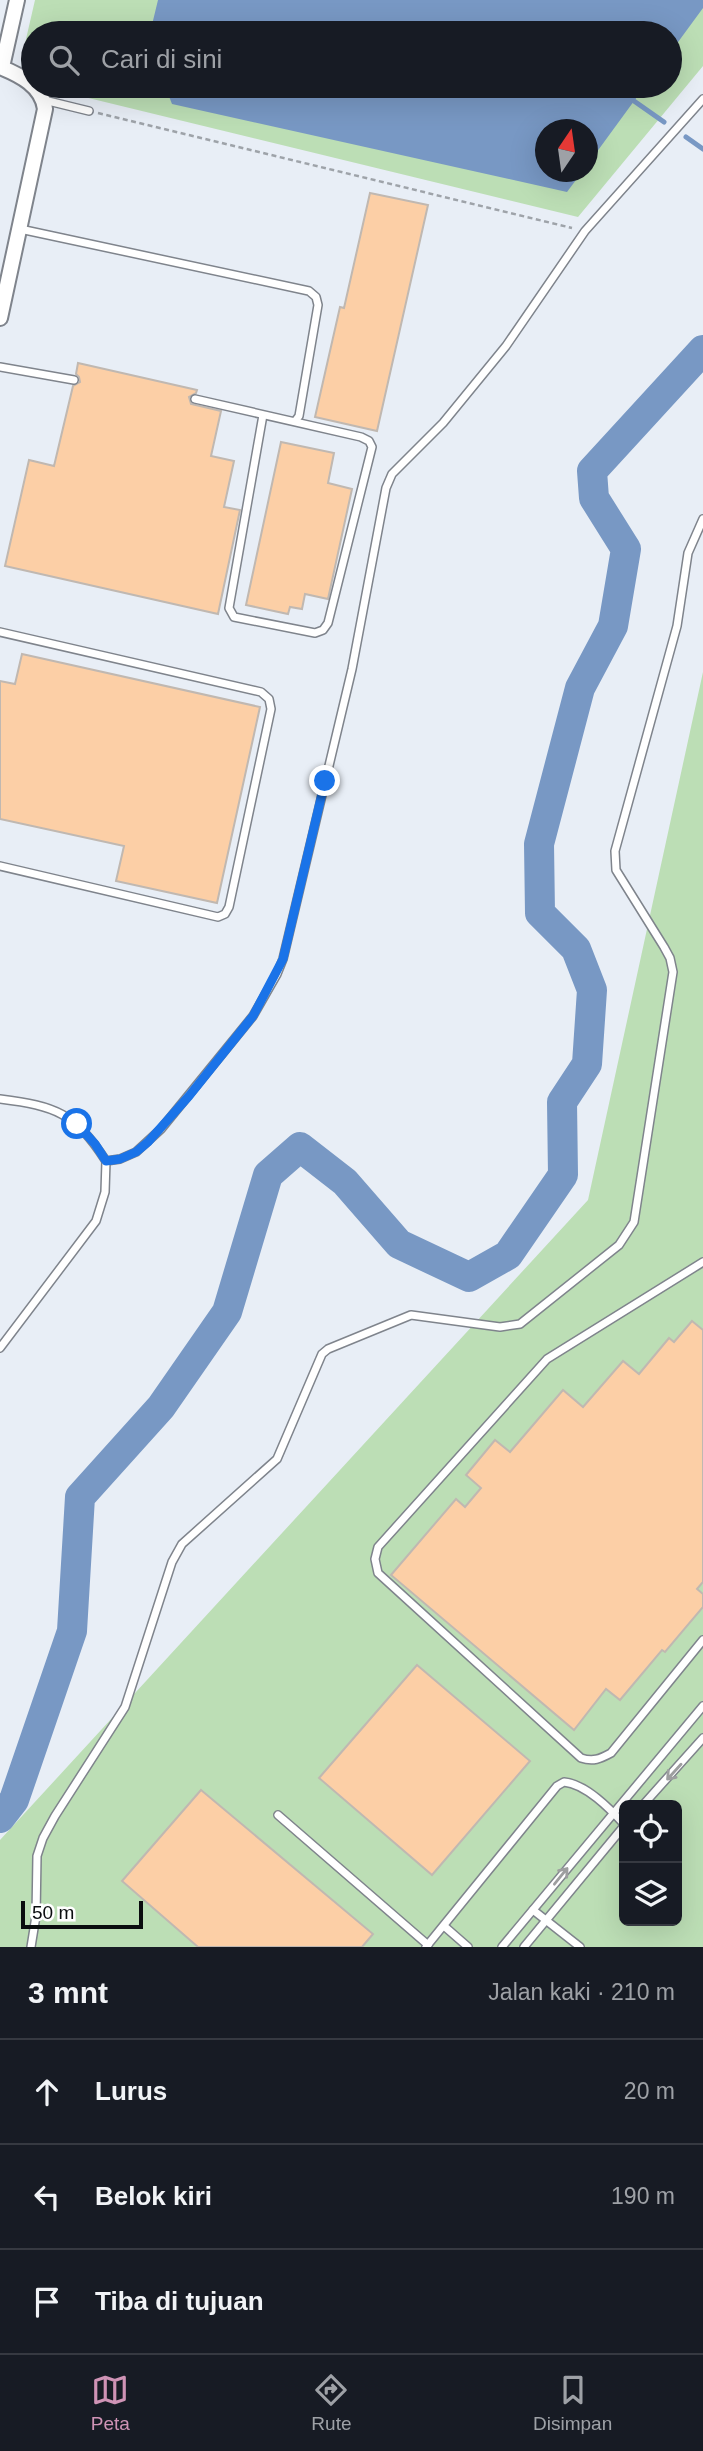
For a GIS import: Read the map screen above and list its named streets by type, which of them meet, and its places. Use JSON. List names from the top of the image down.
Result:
{
  "scale_bar": "50 m",
  "north": "top",
  "page": {
    "search": "Cari di sini",
    "scale": "50 m",
    "heading": ["3 mnt", "Jalan kaki · 210 m"],
    "list": [
      ["Lurus", "20 m"],
      ["Belok kiri", "190 m"],
      "Tiba di tujuan"
    ],
    "nav": ["Peta", "Rute", "Disimpan"]
  }
}
